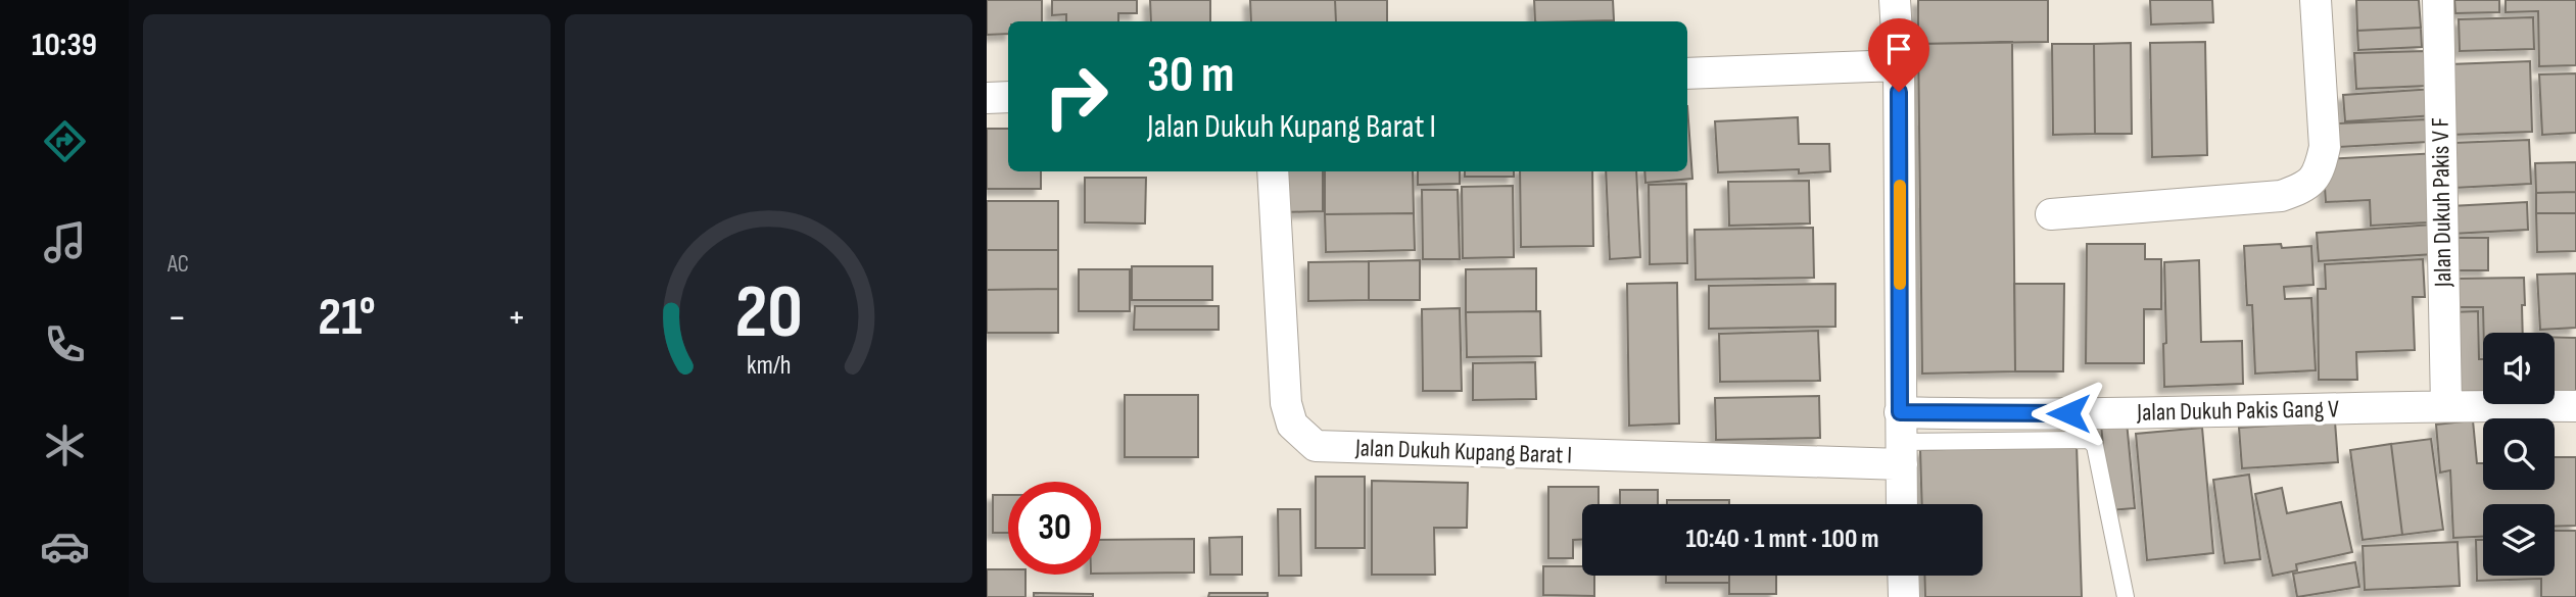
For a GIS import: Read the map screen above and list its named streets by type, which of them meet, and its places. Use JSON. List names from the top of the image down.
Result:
{
  "streets": {
    "street": ["Jalan Dukuh Pakis V F", "Jalan Dukuh Pakis Gang V", "Jalan Dukuh Kupang Barat I"]
  },
  "crossings": [
    ["Jalan Dukuh Pakis V F", "Jalan Dukuh Pakis Gang V"]
  ],
  "page": {
    "tabs": "10:39",
    "tile": "AC",
    "turn": ["30 m", "Jalan Dukuh Kupang Barat I"],
    "heat": ["−", "21°", "+"],
    "limit": "30",
    "trip": "10:40 · 1 mnt · 100 m",
    "gauge": ["20", "km/h"]
  }
}
